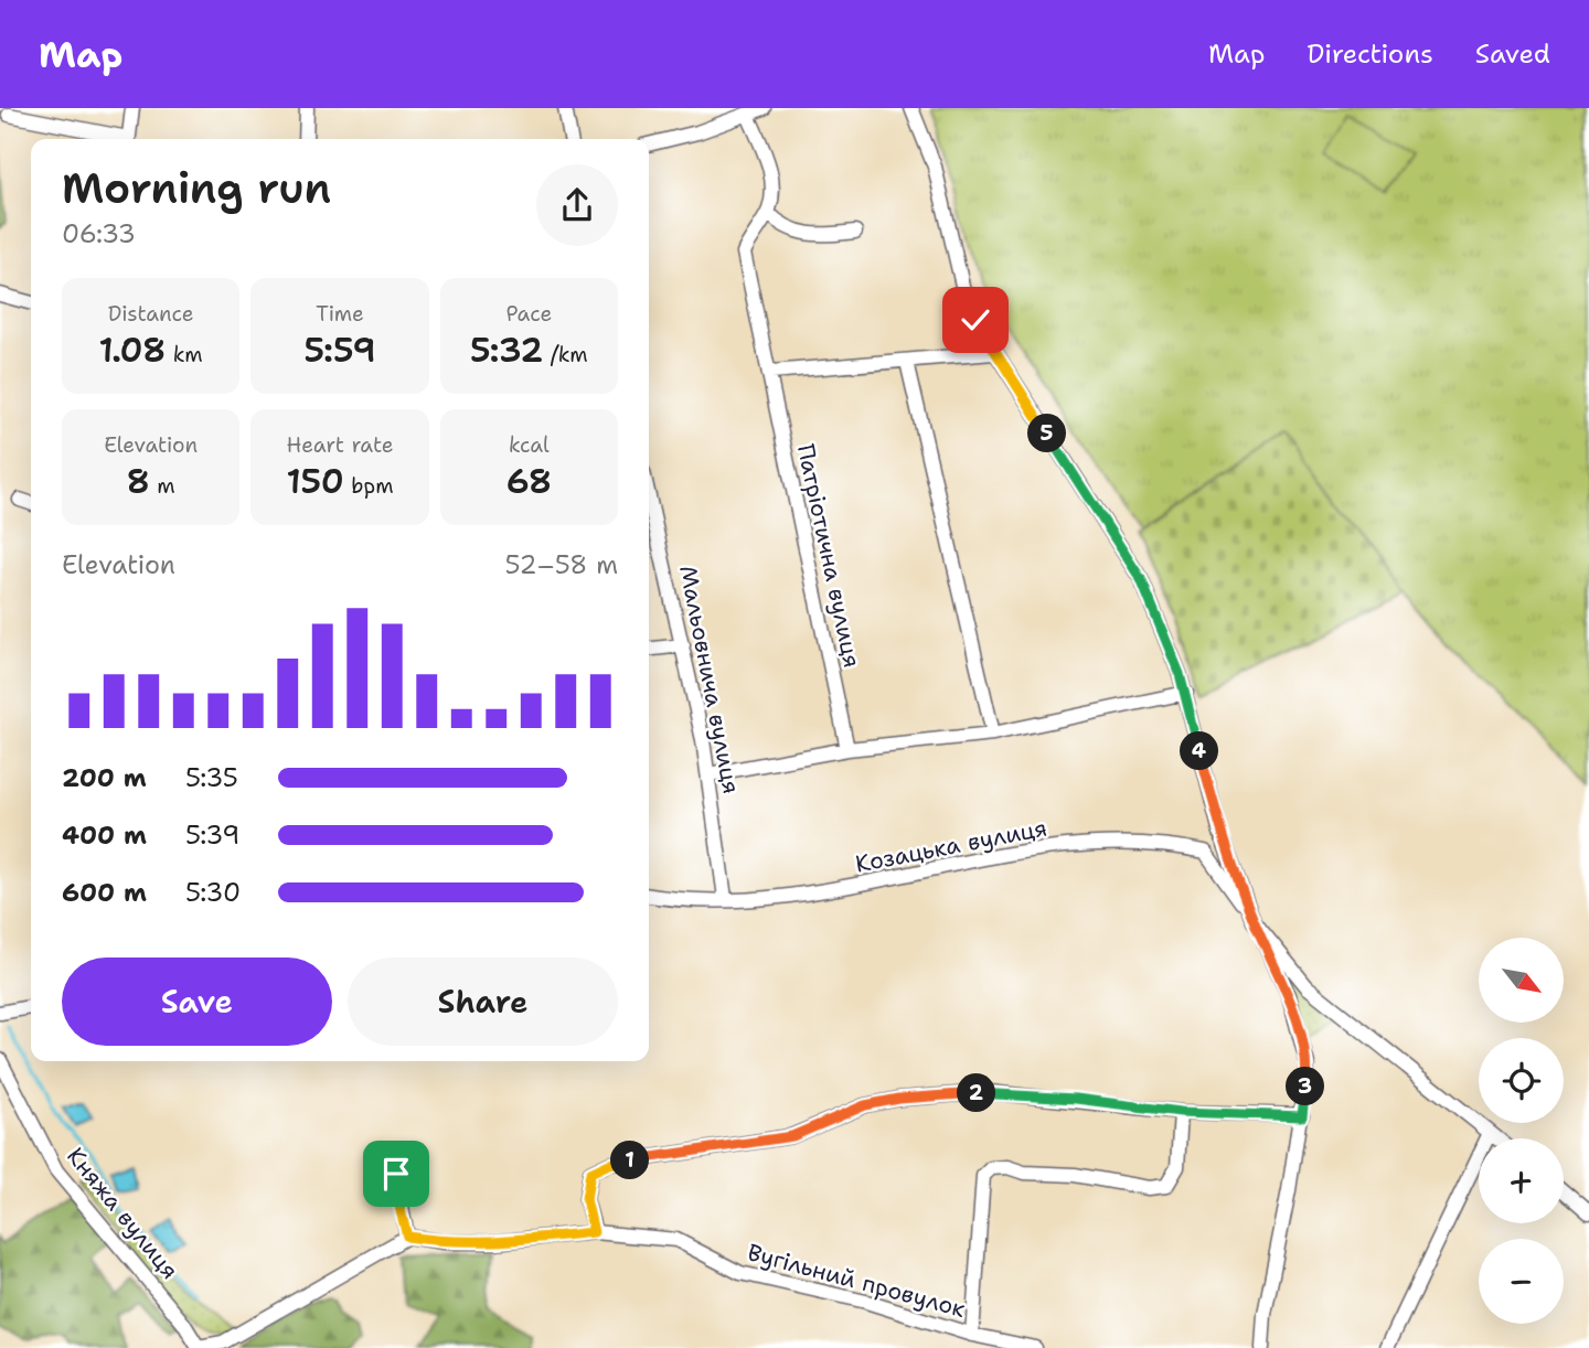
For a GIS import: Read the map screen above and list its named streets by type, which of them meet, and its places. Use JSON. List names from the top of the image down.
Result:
{
  "streets": {
    "street": [
      "Патріотична вулиця",
      "Мальовнича вулиця",
      "Козацька вулиця",
      "Княжа вулиця",
      "Вугільний провулок"
    ]
  },
  "crossings": [
    ["Мальовнича вулиця", "Козацька вулиця"]
  ],
  "north": "bottom right",
  "page": {
    "header": "Map",
    "nav": ["Map", "Directions", "Saved"],
    "heading": ["Morning run", "06:33"],
    "stats": [
      ["Distance", "1.08 km"],
      ["Time", "5:59"],
      ["Pace", "5:32 /km"],
      ["Elevation", "8 m"],
      ["Heart rate", "150 bpm"],
      ["kcal", "68"]
    ],
    "pins": [
      "5",
      "4",
      "3",
      "2",
      "1"
    ],
    "chart": ["Elevation", "52–58 m"],
    "list": [
      {
        "name": "200 m",
        "note": "5:35"
      },
      {
        "name": "400 m",
        "note": "5:39"
      },
      {
        "name": "600 m",
        "note": "5:30"
      }
    ],
    "map_buttons": ["+", "−"],
    "buttons": ["Save", "Share"]
  }
}
